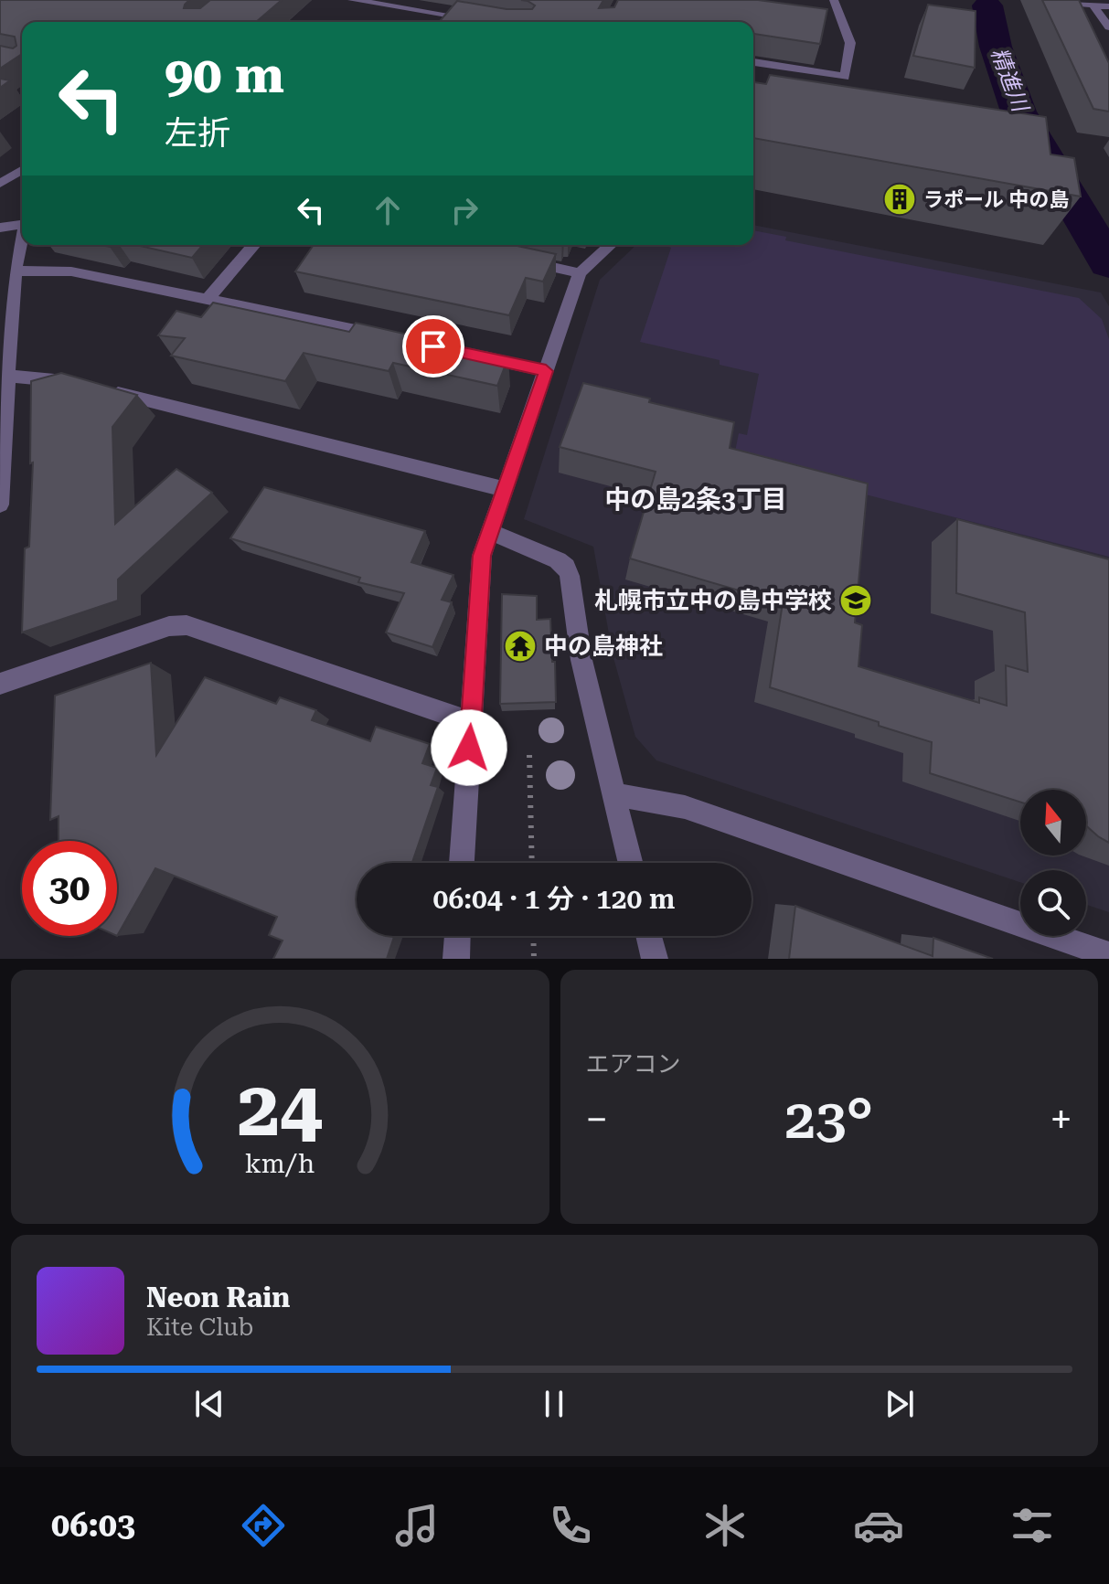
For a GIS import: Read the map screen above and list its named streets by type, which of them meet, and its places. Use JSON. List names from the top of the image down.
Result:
{
  "districts": ["中の島2条3丁目"],
  "water": ["精進川"],
  "places": {
    "building": ["ラポール 中の島"],
    "school or university": ["札幌市立中の島中学校"],
    "temple": ["中の島神社"]
  },
  "north": "top",
  "page": {
    "turn": ["90 m", "左折"],
    "limit": "30",
    "trip": "06:04 · 1 分 · 120 m",
    "tile": "エアコン",
    "heat": ["−", "23°", "+"],
    "song": ["Neon Rain", "Kite Club"],
    "tabs": "06:03",
    "gauge": ["24", "km/h"]
  }
}
